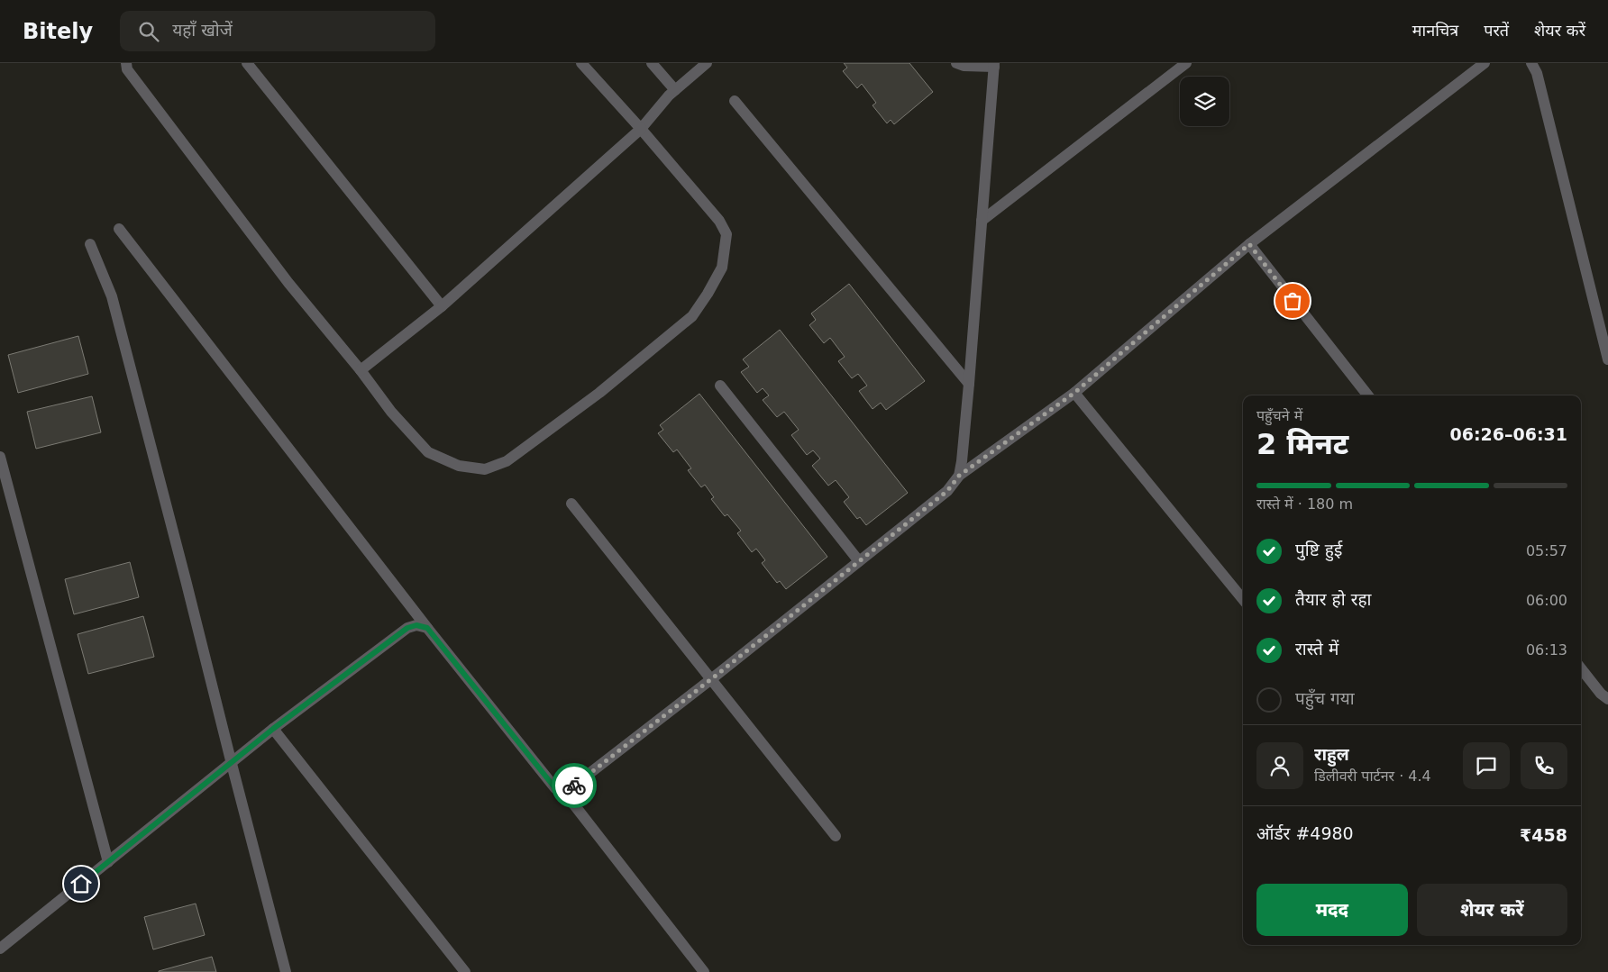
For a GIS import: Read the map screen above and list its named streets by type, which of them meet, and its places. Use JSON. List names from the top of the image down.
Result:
{
  "page": {
    "header": "Bitely",
    "search": "यहाँ खोजें",
    "nav": ["मानचित्र", "परतें", "शेयर करें"],
    "heading": ["2 मिनट", "पहुँचने में", "06:26–06:31"],
    "panel": [
      "राहुल",
      "डिलीवरी पार्टनर · 4.4",
      "ऑर्डर #4980",
      "₹458"
    ],
    "bar": "रास्ते में · 180 m",
    "list": [
      ["पुष्टि हुई", "05:57"],
      ["तैयार हो रहा", "06:00"],
      ["रास्ते में", "06:13"],
      "पहुँच गया"
    ],
    "buttons": ["मदद", "शेयर करें"]
  }
}
